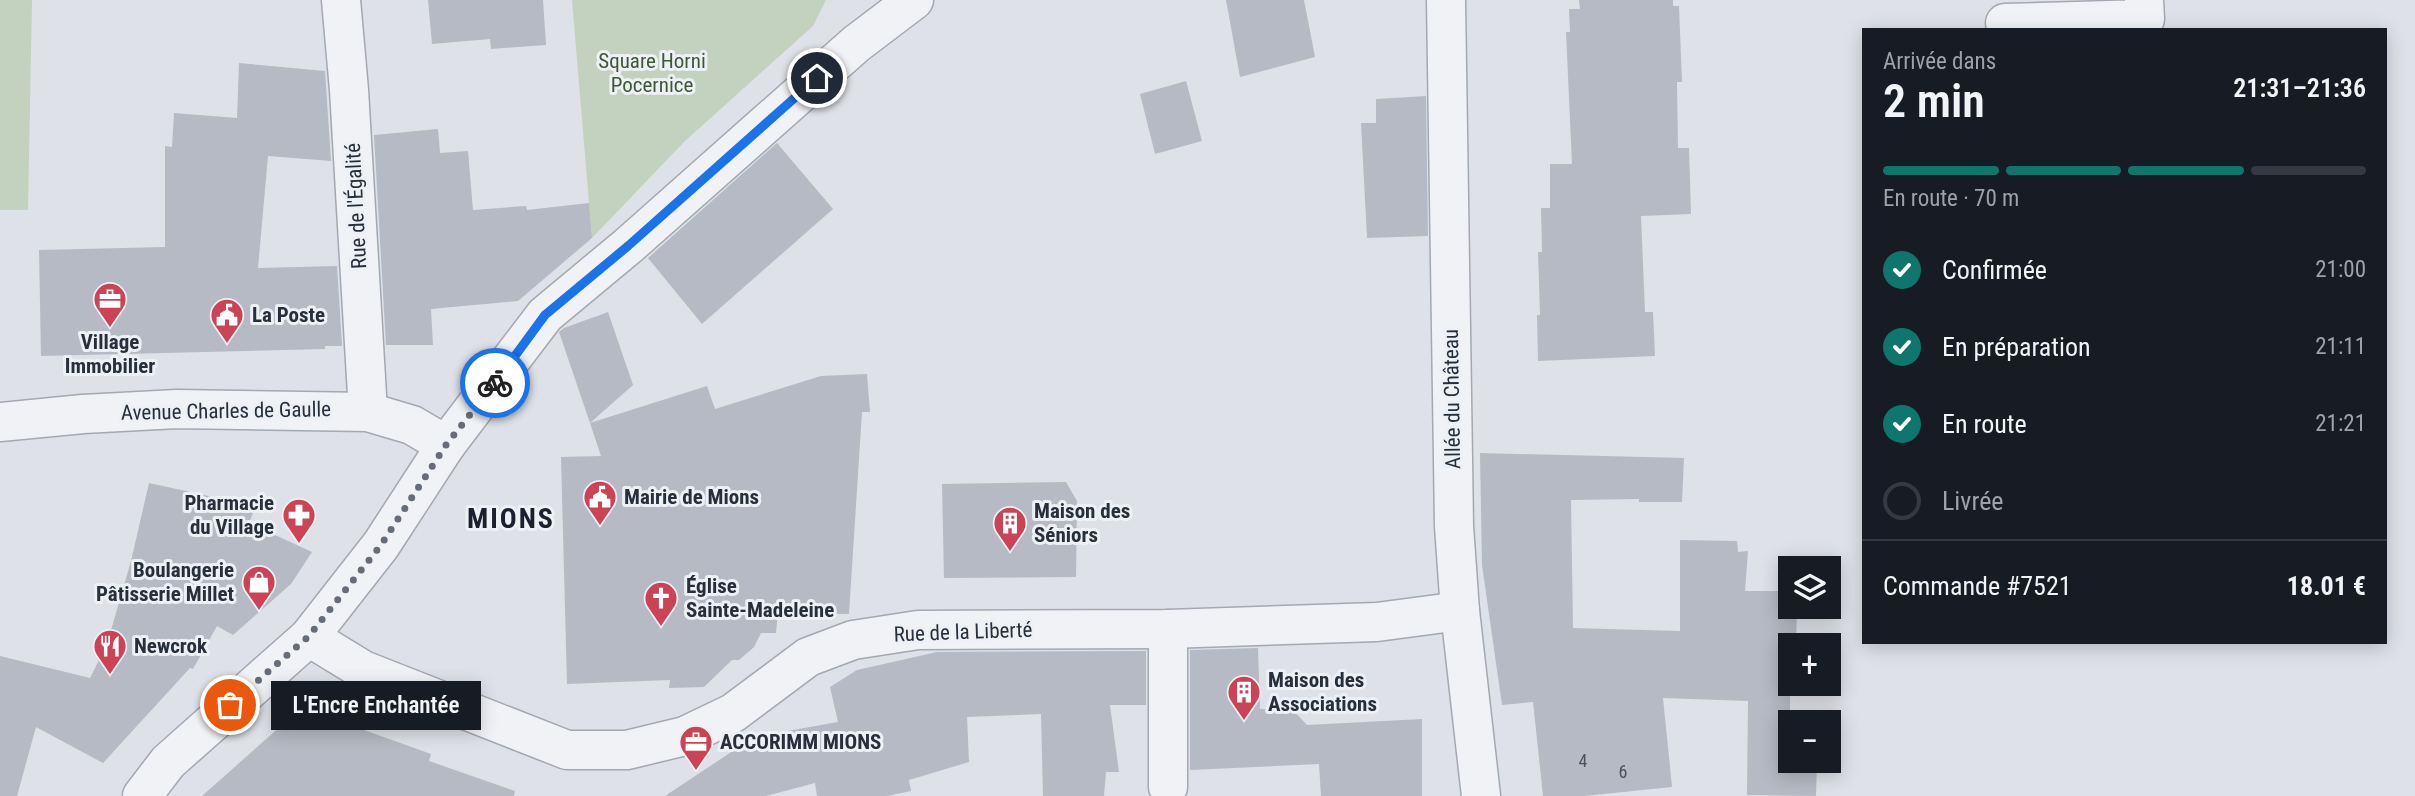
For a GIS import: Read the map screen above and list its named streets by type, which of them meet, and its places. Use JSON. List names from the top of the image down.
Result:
{
  "streets": {
    "street": [
      "Rue de l'Égalité",
      "Allée du Château",
      "Avenue Charles de Gaulle",
      "Rue de la Liberté"
    ]
  },
  "crossings": [
    ["Rue de l'Égalité", "Avenue Charles de Gaulle"],
    ["Allée du Château", "Rue de la Liberté"]
  ],
  "districts": ["MIONS"],
  "parks": ["Square Horni Pocernice"],
  "places": {
    "office": ["Village Immobilier", "ACCORIMM MIONS"],
    "public building": ["La Poste", "Mairie de Mions"],
    "pharmacy": ["Pharmacie du Village"],
    "building": ["Maison des Séniors", "Maison des Associations"],
    "shop": ["Boulangerie Pâtisserie Millet"],
    "church": ["Église Sainte-Madeleine"],
    "restaurant": ["Newcrok"],
    "other": ["L'Encre Enchantée"]
  },
  "house_numbers": ["4", "6"],
  "page": {
    "heading": ["2 min", "Arrivée dans", "21:31–21:36"],
    "panel": ["Commande #7521", "18.01 €"],
    "bar": "En route · 70 m",
    "list": [
      ["Confirmée", "21:00"],
      ["En préparation", "21:11"],
      ["En route", "21:21"],
      "Livrée"
    ],
    "map_buttons": ["+", "−"],
    "bubble": "L'Encre Enchantée"
  }
}
